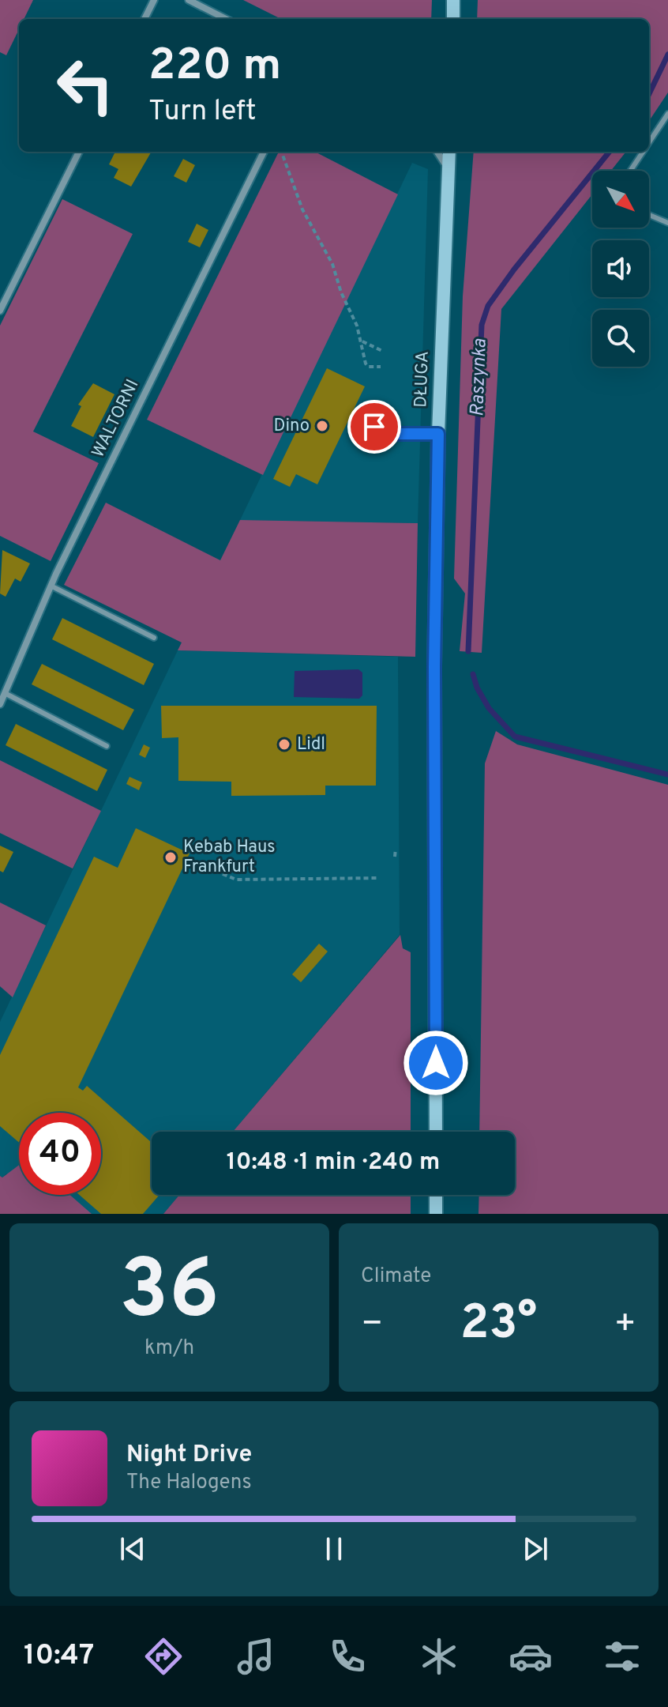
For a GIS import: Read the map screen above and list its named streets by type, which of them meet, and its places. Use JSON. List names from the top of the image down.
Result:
{
  "streets": {
    "street": ["DŁUGA", "WALTORNI"]
  },
  "water": ["Raszynka"],
  "places": ["Dino", "Lidl", "Kebab Haus Frankfurt"],
  "north": "bottom right",
  "page": {
    "turn": ["220 m", "Turn left"],
    "limit": "40",
    "trip": "10:48 · 1 min · 240 m",
    "tile": [
      ["36", "km/h"],
      "Climate"
    ],
    "heat": ["−", "23°", "+"],
    "song": ["Night Drive", "The Halogens"],
    "tabs": "10:47"
  }
}
